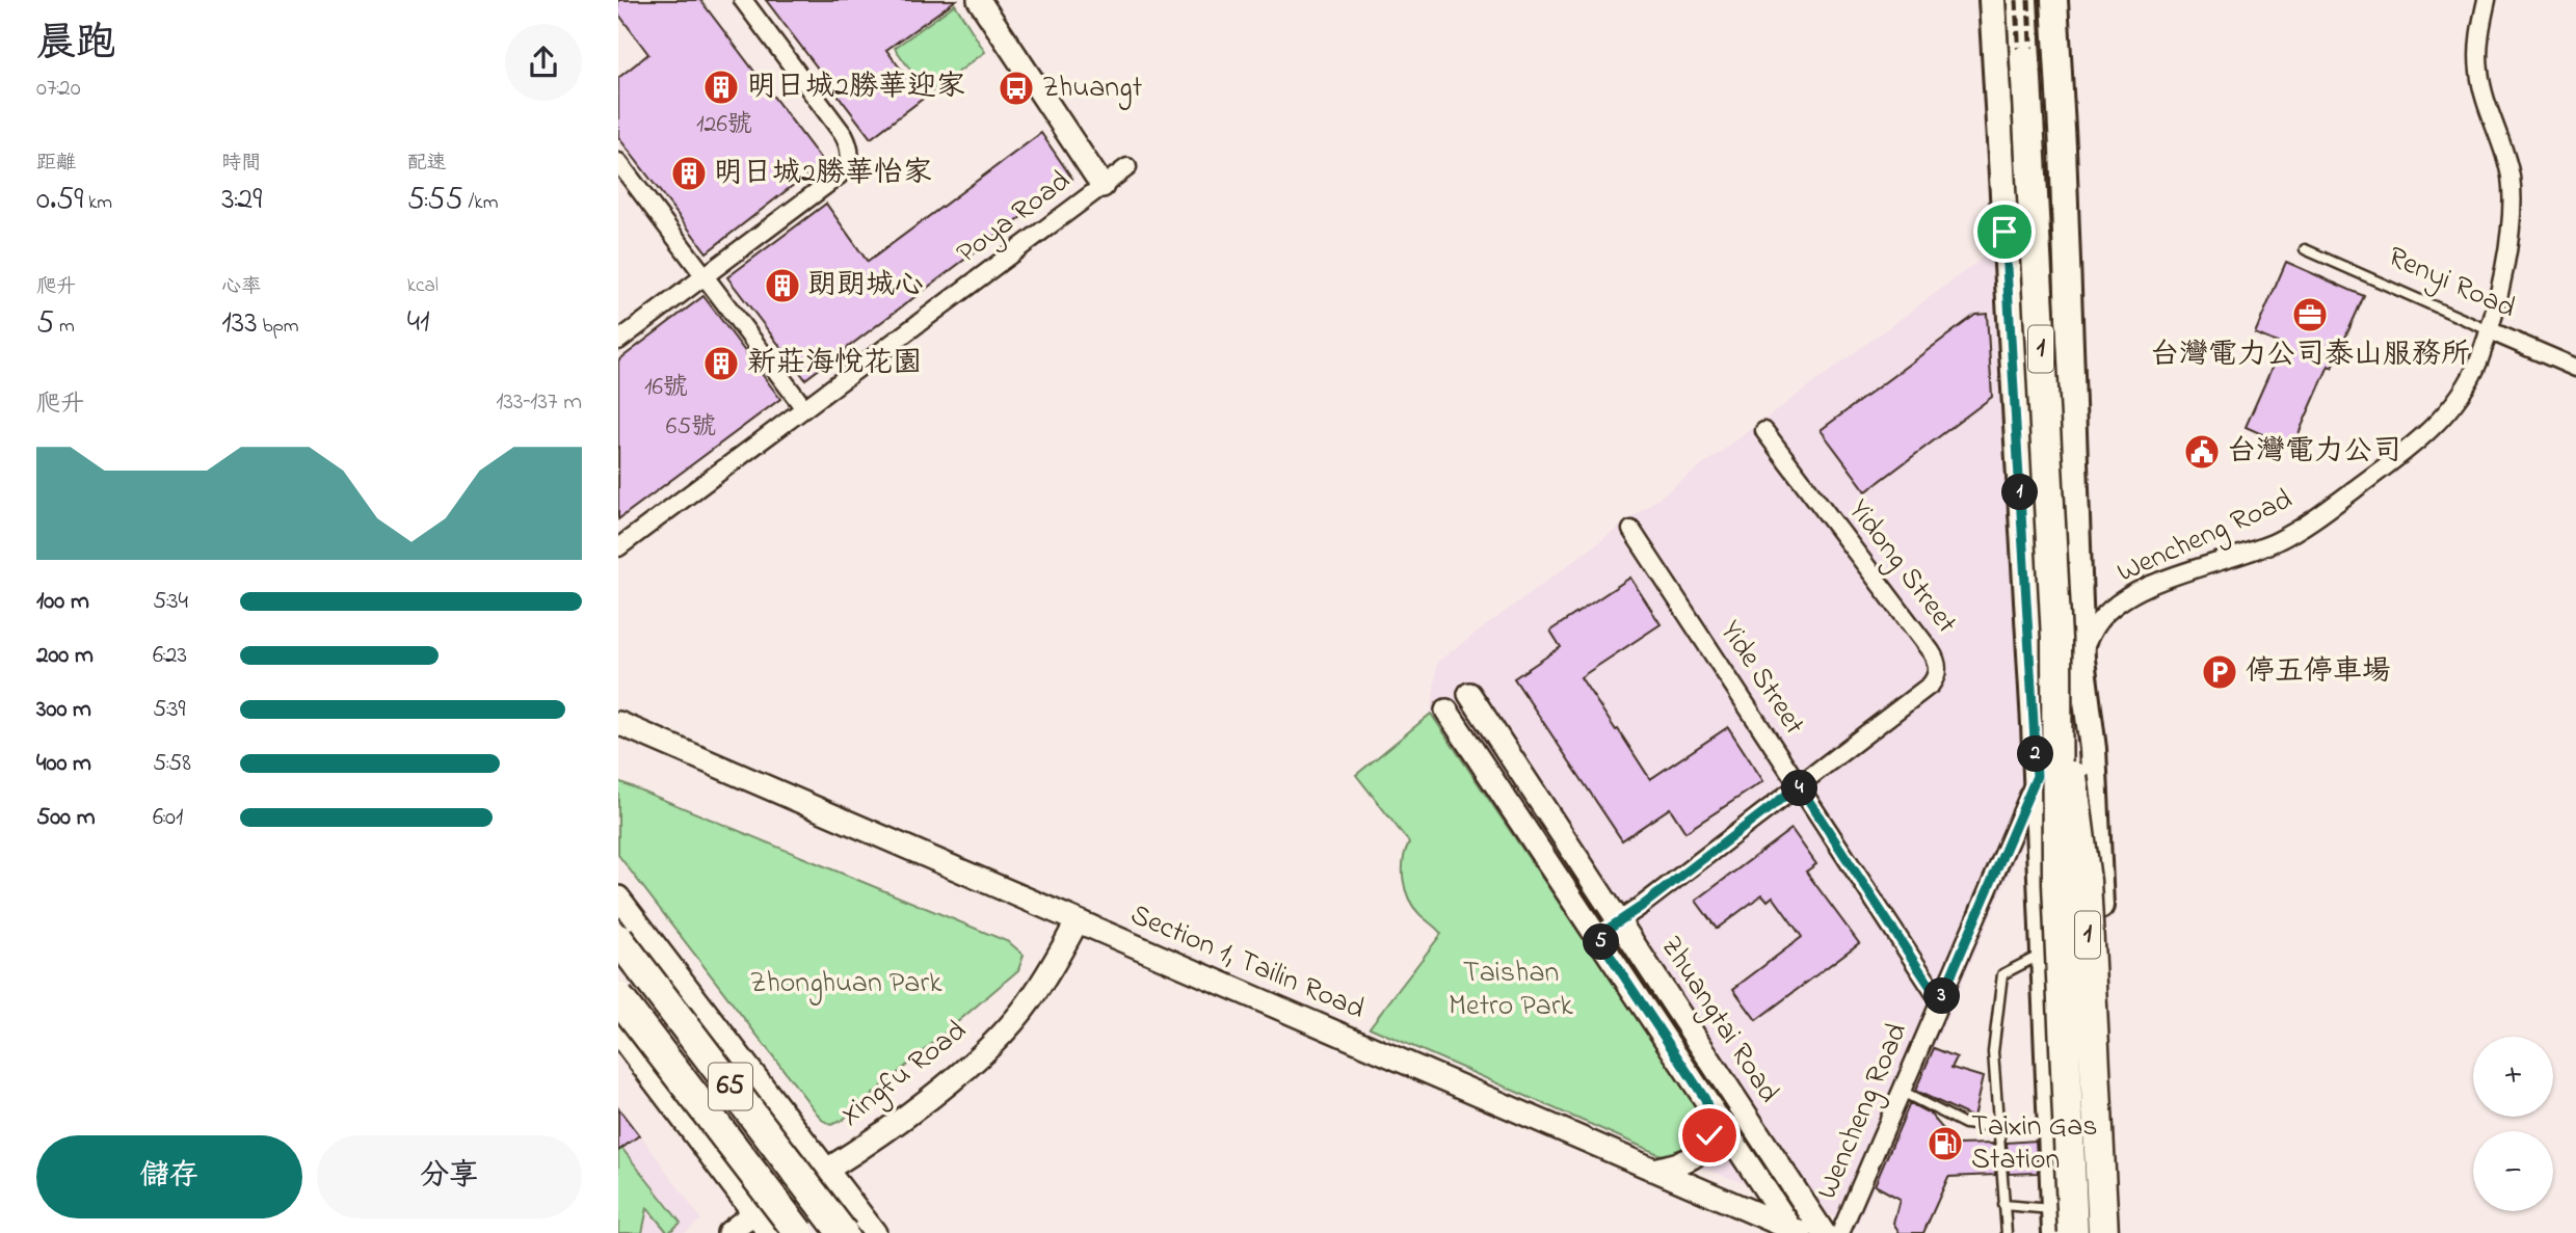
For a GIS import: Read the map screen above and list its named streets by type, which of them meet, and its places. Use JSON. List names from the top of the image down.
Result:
{
  "streets": {
    "highway": ["1", "65"],
    "street": [
      "Poya Road",
      "Renyi Road",
      "Wencheng Road",
      "Yidong Street",
      "Yide Street",
      "Section 1, Tailin Road",
      "Zhuangtai Road",
      "Xingfu Road"
    ]
  },
  "crossings": [
    ["Renyi Road", "Wencheng Road"],
    ["1", "Wencheng Road"],
    ["Wencheng Road", "Yide Street"],
    ["Yidong Street", "Yide Street"],
    ["Yidong Street", "Zhuangtai Road"],
    ["Section 1, Tailin Road", "Zhuangtai Road"],
    ["Section 1, Tailin Road", "Xingfu Road"]
  ],
  "parks": ["Taishan Metro Park", "Zhonghuan Park"],
  "places": {
    "building": [
      "明日城2勝華迎家",
      "明日城2勝華怡家",
      "朗朗城心",
      "新莊海悅花園"
    ],
    "bus stop": ["Zhuangt"],
    "office": ["台灣電力公司泰山服務所"],
    "public building": ["台灣電力公司"],
    "parking": ["停五停車場"],
    "fuel station": ["Taixin Gas Station"]
  },
  "house_numbers": ["126號", "16號", "65號"],
  "page": {
    "heading": ["晨跑", "07:20"],
    "stats": [
      ["距離", "0.59 km"],
      ["時間", "3:29"],
      ["配速", "5:55 /km"],
      ["爬升", "5 m"],
      ["心率", "133 bpm"],
      ["kcal", "41"]
    ],
    "chart": ["爬升", "133–137 m"],
    "pins": [
      "1",
      "2",
      "4",
      "5",
      "3"
    ],
    "list": [
      {
        "name": "100 m",
        "note": "5:34"
      },
      {
        "name": "200 m",
        "note": "6:23"
      },
      {
        "name": "300 m",
        "note": "5:39"
      },
      {
        "name": "400 m",
        "note": "5:58"
      },
      {
        "name": "500 m",
        "note": "6:01"
      }
    ],
    "map_buttons": ["+", "−"],
    "buttons": ["儲存", "分享"]
  }
}
